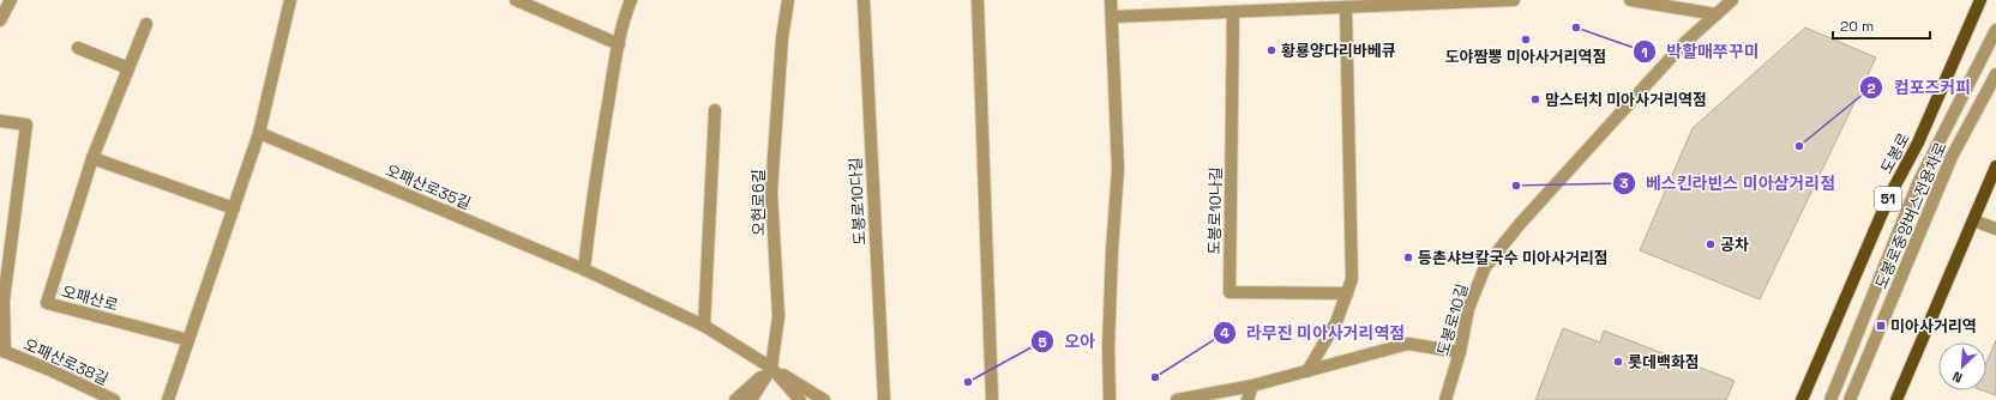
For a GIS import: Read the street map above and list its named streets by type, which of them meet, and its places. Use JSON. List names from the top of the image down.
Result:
{
  "streets": {
    "main road": ["도봉로", "51"],
    "street": [
      "오패산로35길",
      "도봉로10다길",
      "오현로6길",
      "도봉로10나길",
      "도봉로중앙버스전용차로",
      "오패산로",
      "도봉로10길",
      "오패산로38길"
    ]
  },
  "crossings": [
    ["오패산로35길", "오현로6길"]
  ],
  "places": {
    "other": [
      "박할매쭈꾸미",
      "도야짬뽕 미아사거리역점",
      "황룡양다리바베큐",
      "맘스터치 미아사거리역점",
      "컴포즈커피",
      "베스킨라빈스 미아삼거리점",
      "공차",
      "등촌샤브칼국수 미아사거리점",
      "롯데백화점",
      "라무진 미아사거리역점",
      "오아"
    ],
    "transit": ["미아사거리역"]
  },
  "scale_bar": "20 m",
  "north": "bottom left"
}
